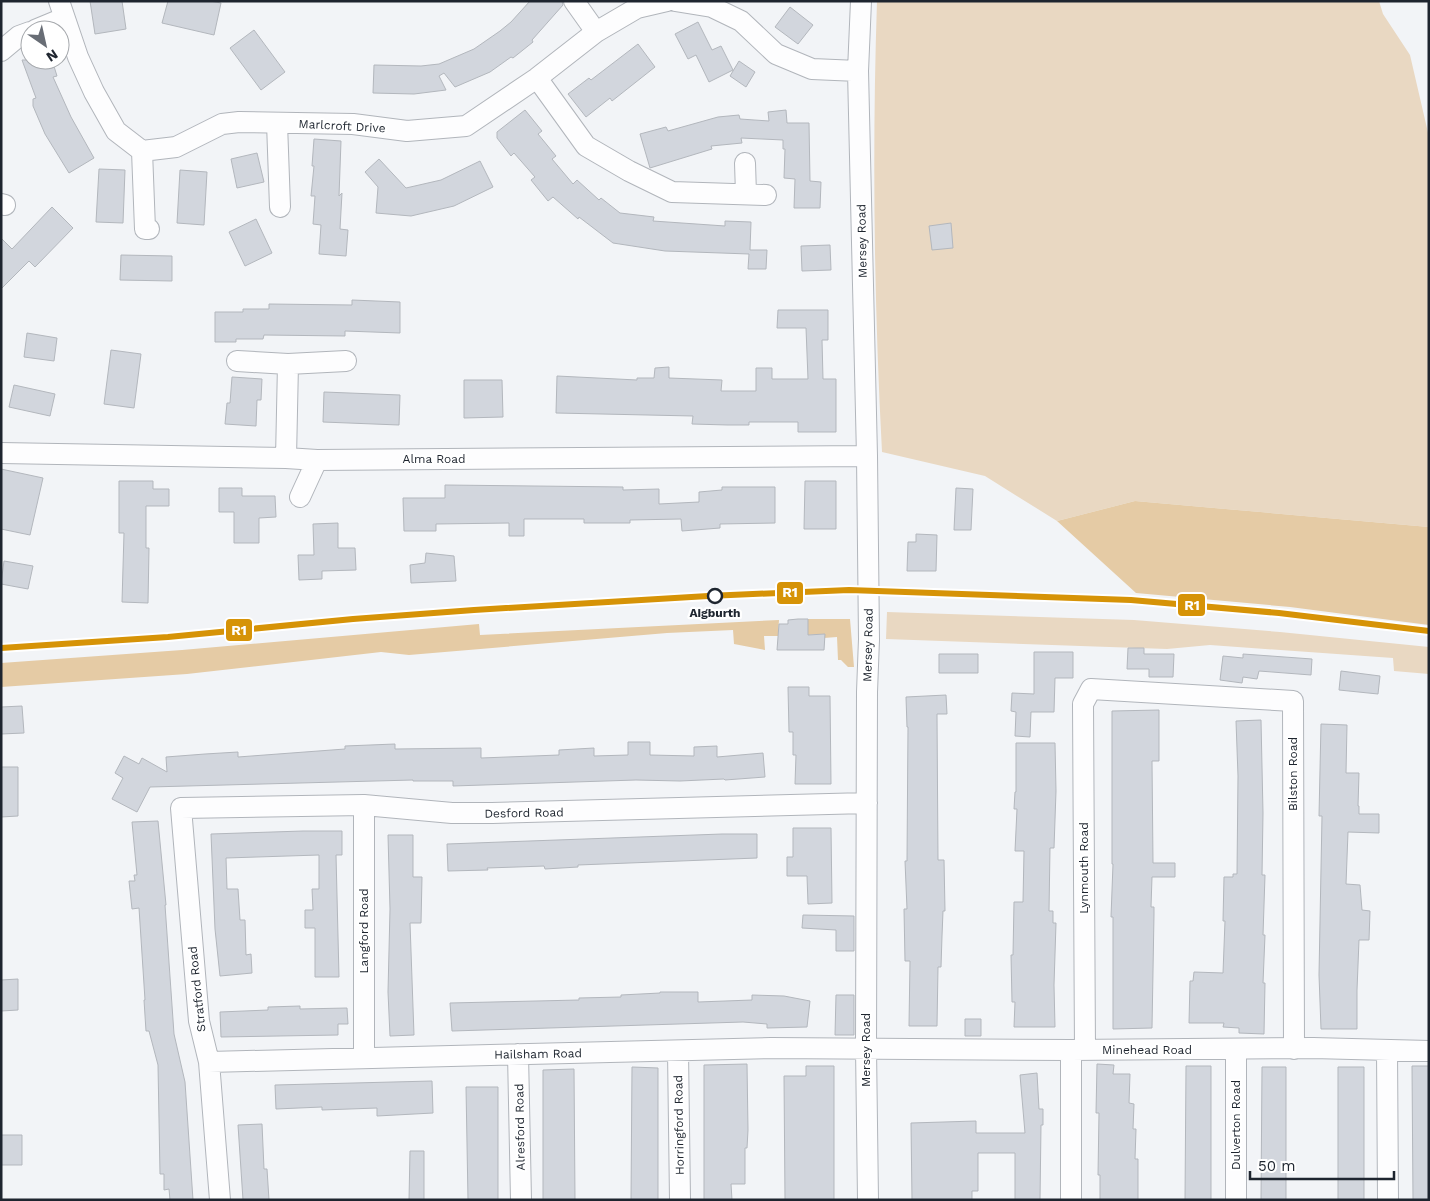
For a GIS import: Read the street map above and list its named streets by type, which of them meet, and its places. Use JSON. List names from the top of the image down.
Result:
{
  "streets": {
    "street": [
      "Marlcroft Drive",
      "Mersey Road",
      "Alma Road",
      "Bilston Road",
      "Desford Road",
      "Lynmouth Road",
      "Langford Road",
      "Stratford Road",
      "Minehead Road",
      "Hailsham Road",
      "Horringford Road",
      "Dulverton Road",
      "Alresford Road"
    ]
  },
  "crossings": [
    ["Mersey Road", "Alma Road"],
    ["Mersey Road", "Desford Road"],
    ["Mersey Road", "Minehead Road"],
    ["Mersey Road", "Hailsham Road"],
    ["Bilston Road", "Lynmouth Road"],
    ["Bilston Road", "Minehead Road"],
    ["Desford Road", "Langford Road"],
    ["Desford Road", "Stratford Road"],
    ["Lynmouth Road", "Minehead Road"],
    ["Langford Road", "Hailsham Road"],
    ["Stratford Road", "Hailsham Road"],
    ["Minehead Road", "Hailsham Road"],
    ["Minehead Road", "Dulverton Road"],
    ["Hailsham Road", "Horringford Road"],
    ["Hailsham Road", "Alresford Road"]
  ],
  "places": ["Aigburth"],
  "lines": ["transit line R1"],
  "scale_bar": "50 m",
  "north": "bottom right"
}
